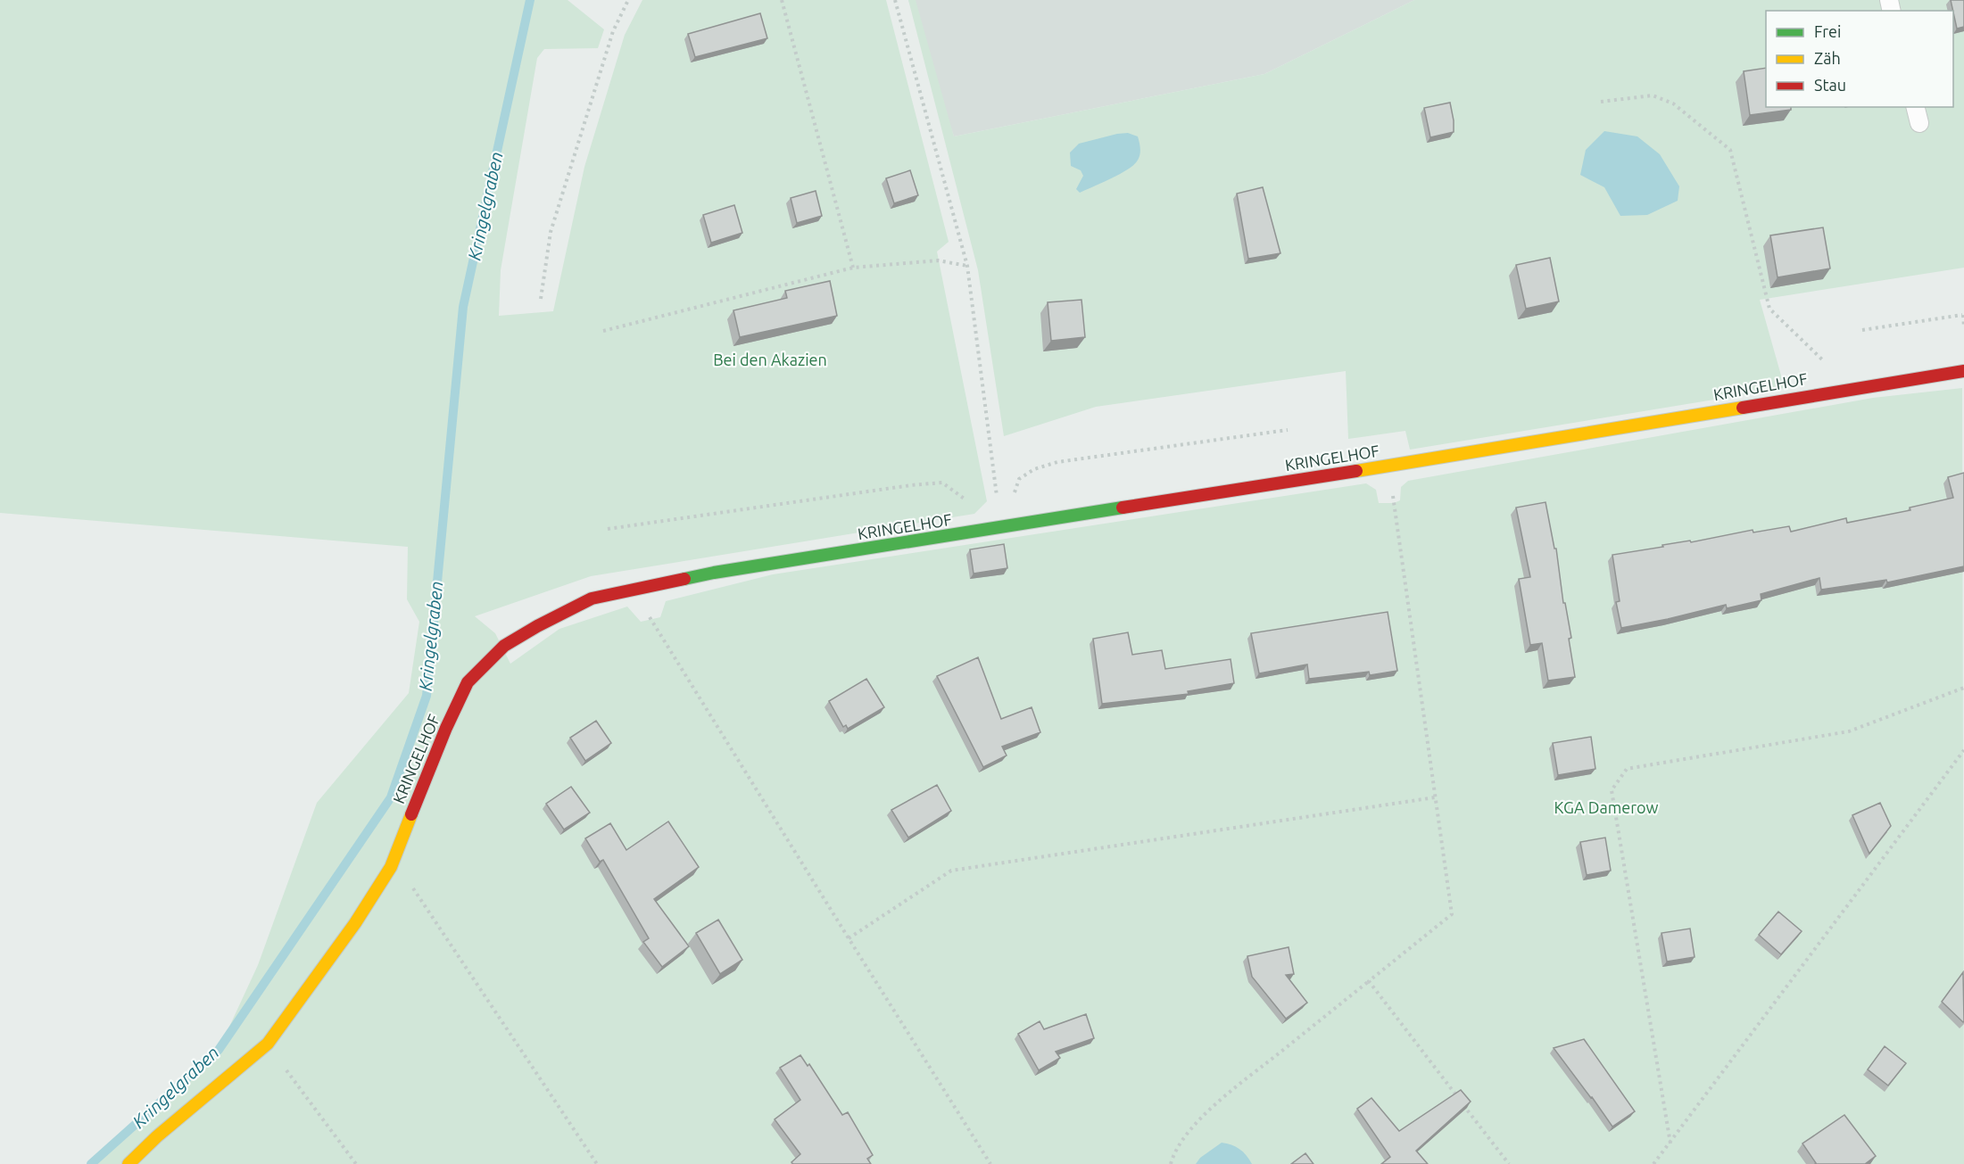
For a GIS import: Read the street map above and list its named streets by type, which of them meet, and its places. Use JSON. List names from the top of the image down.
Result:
{
  "streets": {
    "street": ["KRINGELHOF"]
  },
  "water": ["Kringelgraben"],
  "parks": ["Bei den Akazien", "KGA Damerow"],
  "legend": ["Frei", "Zäh", "Stau"]
}
